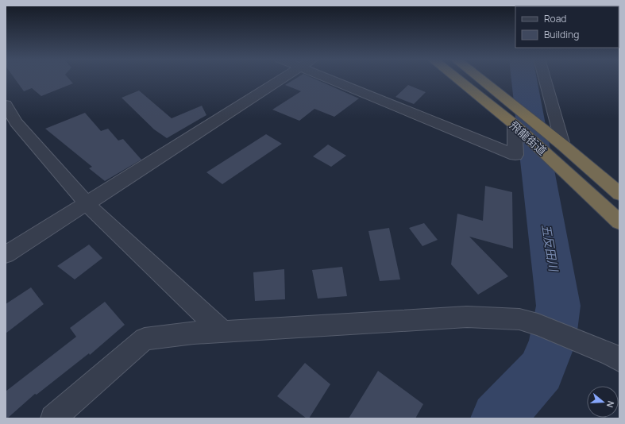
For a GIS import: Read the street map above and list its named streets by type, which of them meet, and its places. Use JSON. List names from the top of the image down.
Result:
{
  "streets": {
    "highway": ["飛龍街道"]
  },
  "water": ["五反田川"],
  "legend": ["Road", "Building"],
  "north": "right"
}
